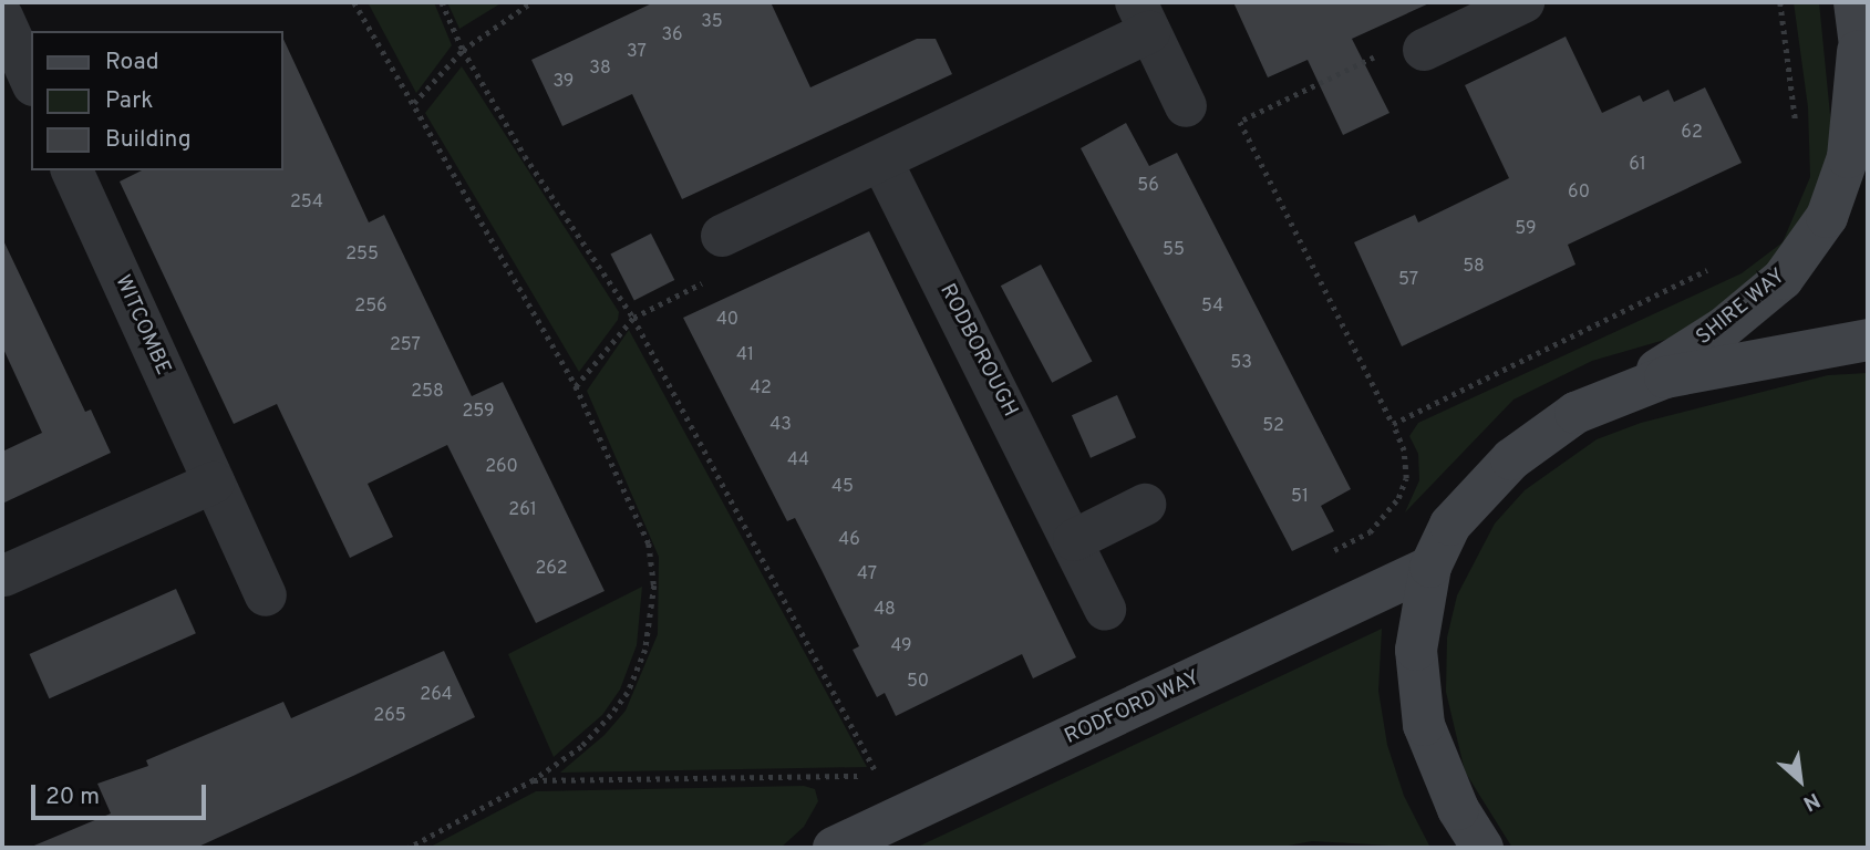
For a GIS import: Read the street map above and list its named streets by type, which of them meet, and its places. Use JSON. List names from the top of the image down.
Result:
{
  "streets": {
    "street": [
      "SHIRE WAY",
      "WITCOMBE",
      "RODBOROUGH",
      "RODFORD WAY"
    ]
  },
  "house_numbers": [
    "35",
    "36",
    "37",
    "38",
    "39",
    "62",
    "61",
    "56",
    "60",
    "254",
    "59",
    "55",
    "255",
    "58",
    "57",
    "256",
    "54",
    "40",
    "257",
    "41",
    "53",
    "42",
    "258",
    "259",
    "43",
    "52",
    "44",
    "260",
    "45",
    "51",
    "261",
    "46",
    "262",
    "47",
    "48",
    "49",
    "50",
    "264",
    "265"
  ],
  "legend": ["Road", "Park", "Building"],
  "scale_bar": "20 m",
  "north": "bottom right"
}
